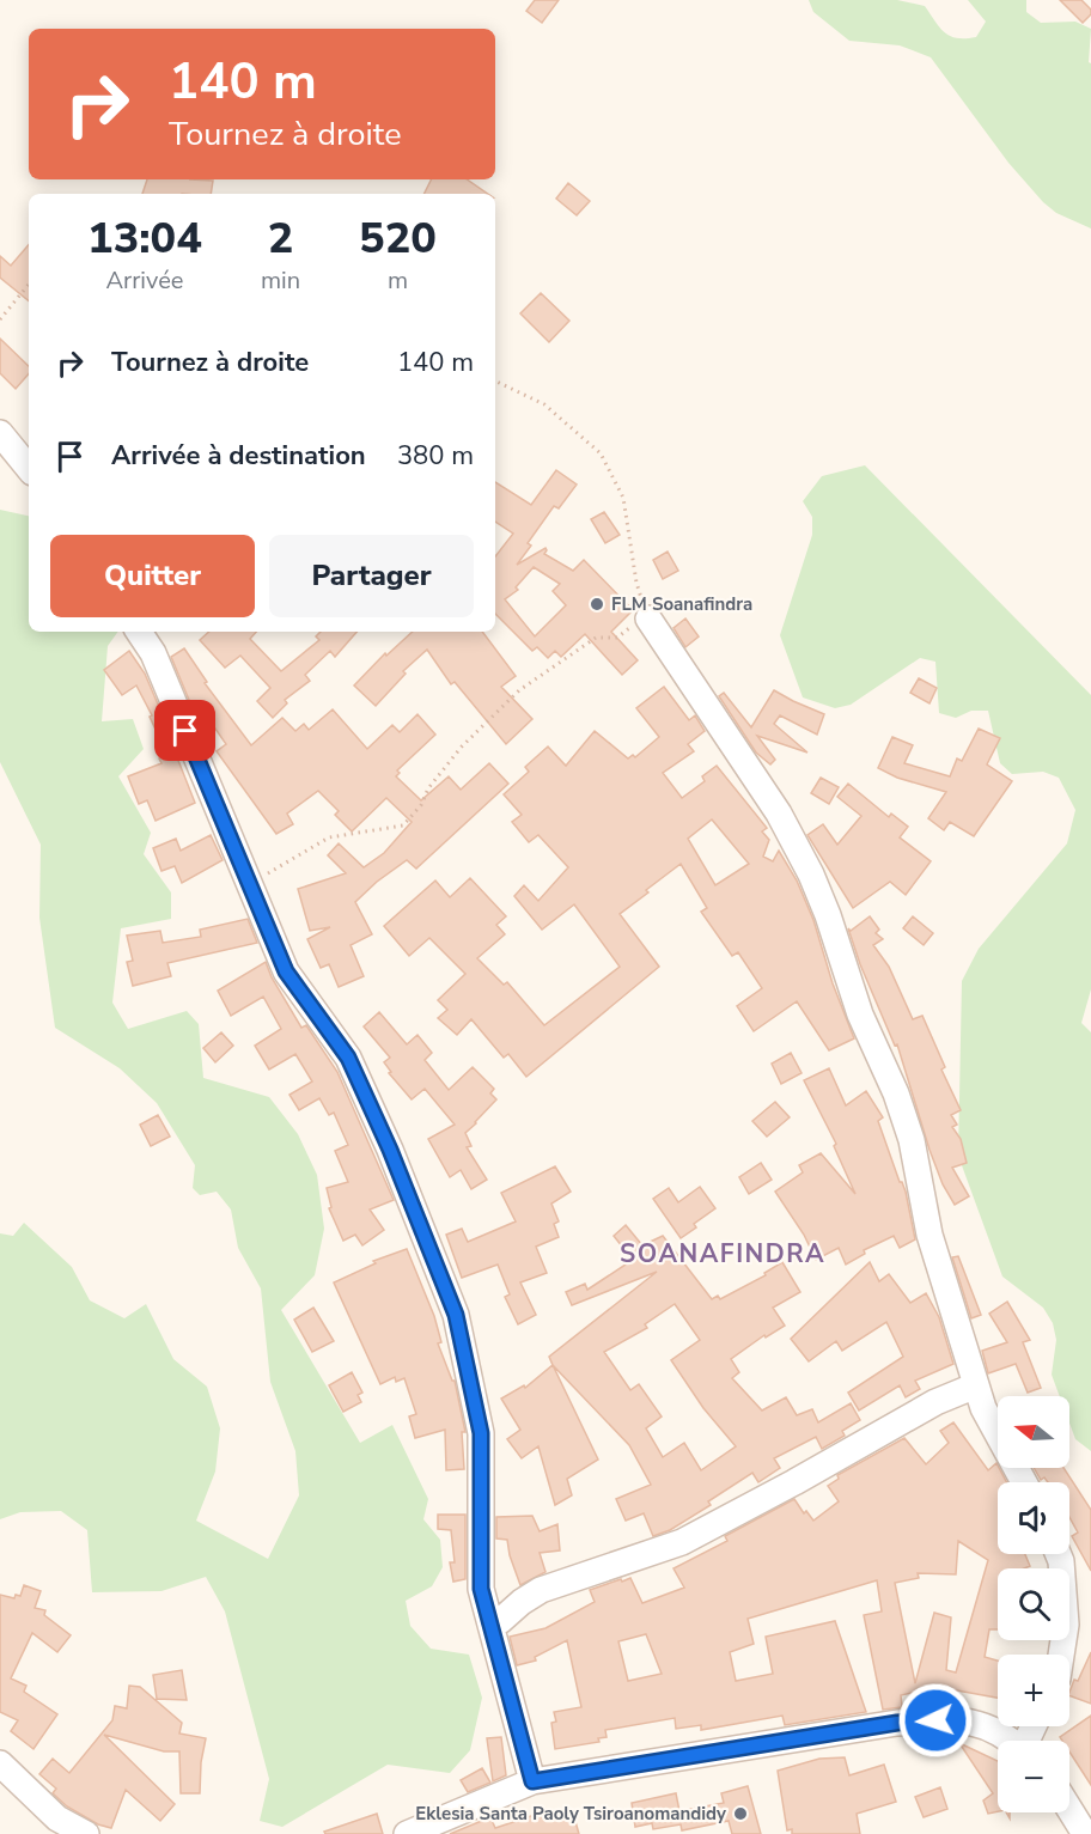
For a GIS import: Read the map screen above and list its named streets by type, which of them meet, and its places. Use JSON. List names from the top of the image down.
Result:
{
  "districts": ["SOANAFINDRA"],
  "places": ["FLM Soanafindra", "Eklesia Santa Paoly Tsiroanomandidy"],
  "north": "left",
  "page": {
    "turn": ["140 m", "Tournez à droite"],
    "eta": [
      "13:04",
      "Arrivée",
      "2",
      "min",
      "520",
      "m"
    ],
    "list": [
      {
        "name": "Tournez à droite",
        "value": "140 m"
      },
      {
        "name": "Arrivée à destination",
        "value": "380 m"
      }
    ],
    "buttons": ["Quitter", "Partager"],
    "map_buttons": ["+", "−"]
  }
}
